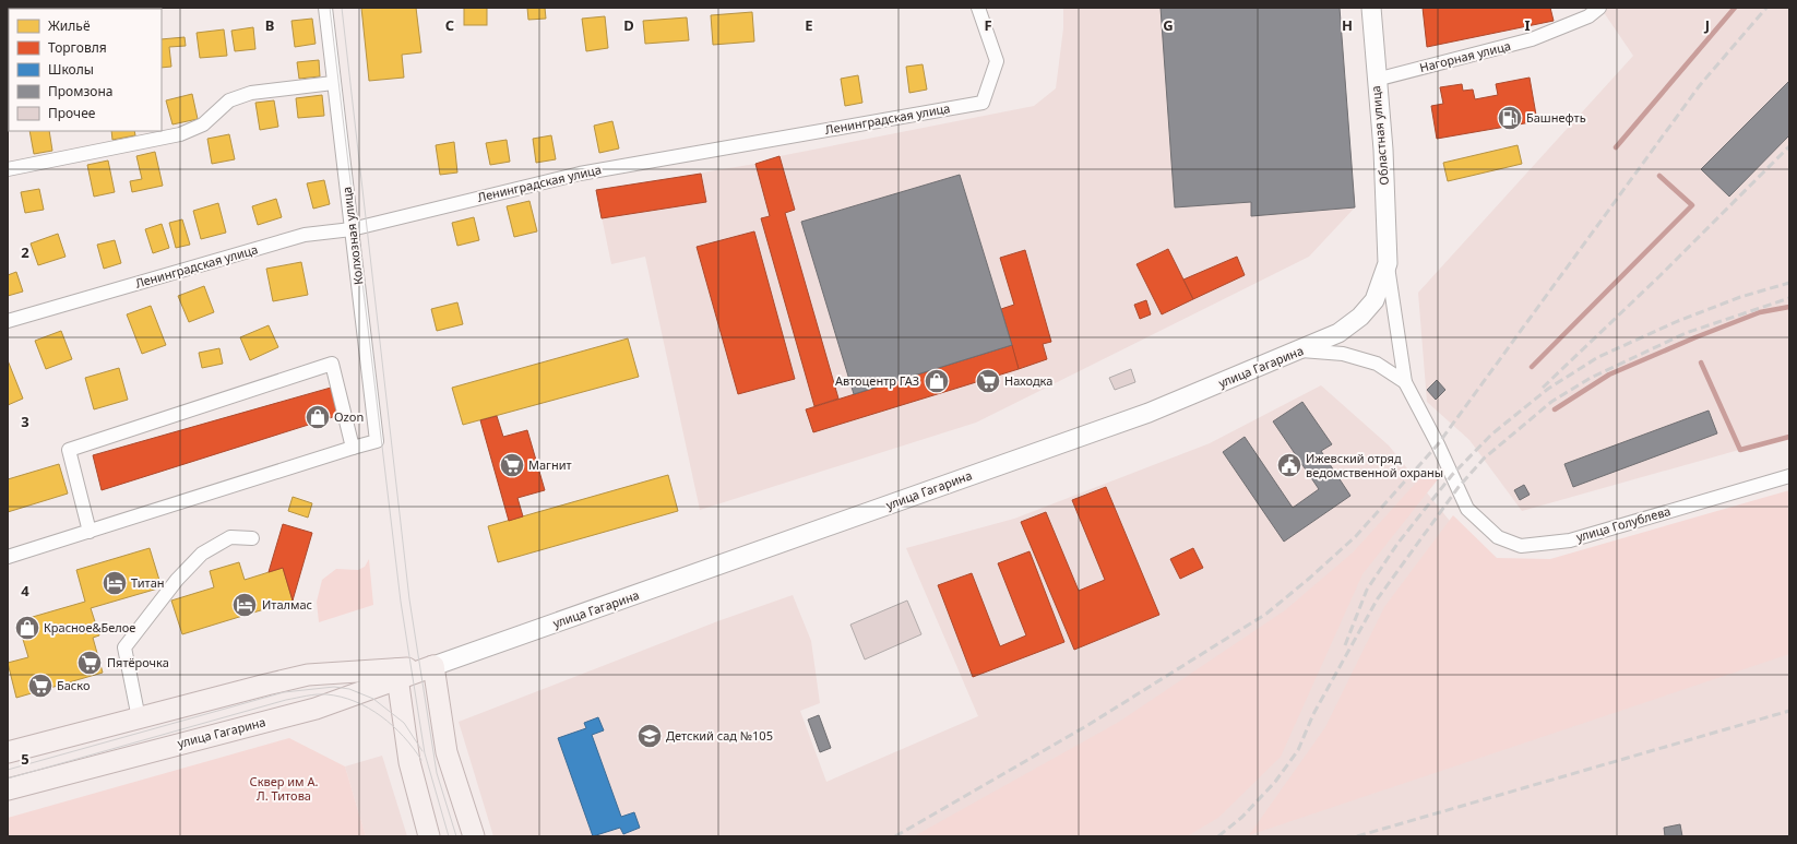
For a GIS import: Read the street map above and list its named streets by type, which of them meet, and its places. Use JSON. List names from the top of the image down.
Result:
{
  "streets": {
    "main road": ["Областная улица", "улица Гагарина"],
    "street": [
      "Нагорная улица",
      "Ленинградская улица",
      "Колхозная улица",
      "улица Голублева"
    ]
  },
  "crossings": [
    ["Нагорная улица", "Областная улица"],
    ["Ленинградская улица", "Колхозная улица"],
    ["Областная улица", "улица Гагарина"]
  ],
  "parks": ["Сквер им А. Л. Титова"],
  "places": {
    "fuel station": ["Башнефть"],
    "shop": ["Автоцентр ГАЗ", "Ozon", "Красное&Белое"],
    "supermarket": [
      "Находка",
      "Магнит",
      "Пятёрочка",
      "Баско"
    ],
    "public building": ["Ижевский отряд ведомственной охраны"],
    "hotel": ["Титан", "Италмас"],
    "school or university": ["Детский сад №105"]
  },
  "legend": [
    "Жильё",
    "Торговля",
    "Школы",
    "Промзона",
    "Прочее"
  ],
  "grid": {
    "columns": [
      "B",
      "C",
      "D",
      "E",
      "F",
      "G",
      "H",
      "I",
      "J"
    ],
    "rows": [
      "2",
      "3",
      "4",
      "5"
    ]
  }
}
